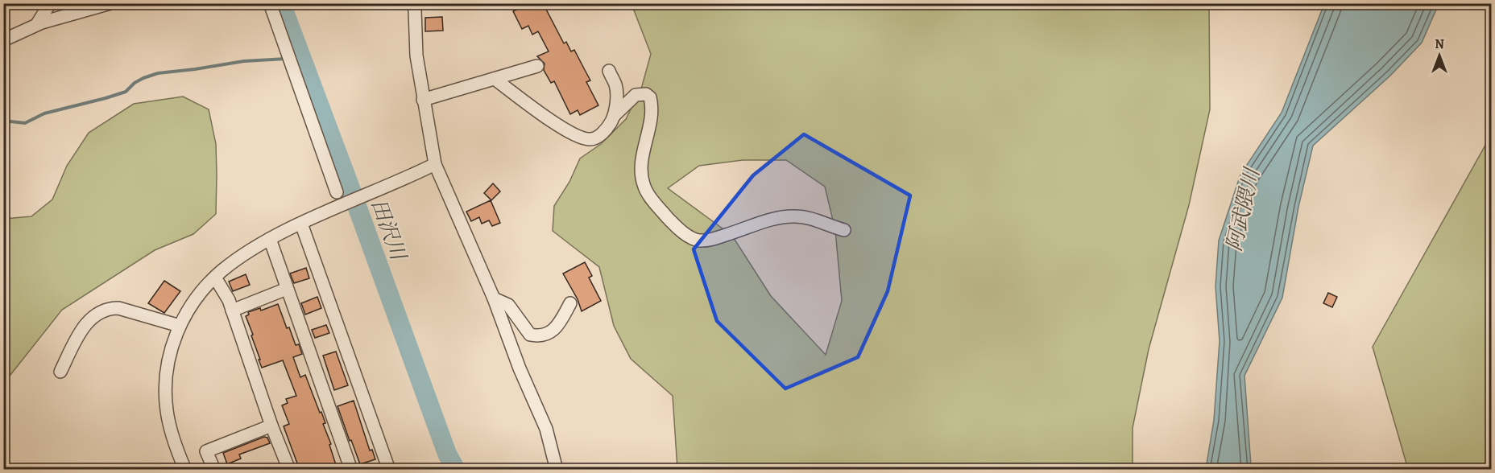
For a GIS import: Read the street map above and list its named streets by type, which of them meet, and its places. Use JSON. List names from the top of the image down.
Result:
{
  "water": ["阿武隈川", "田沢川"],
  "north": "top"
}
